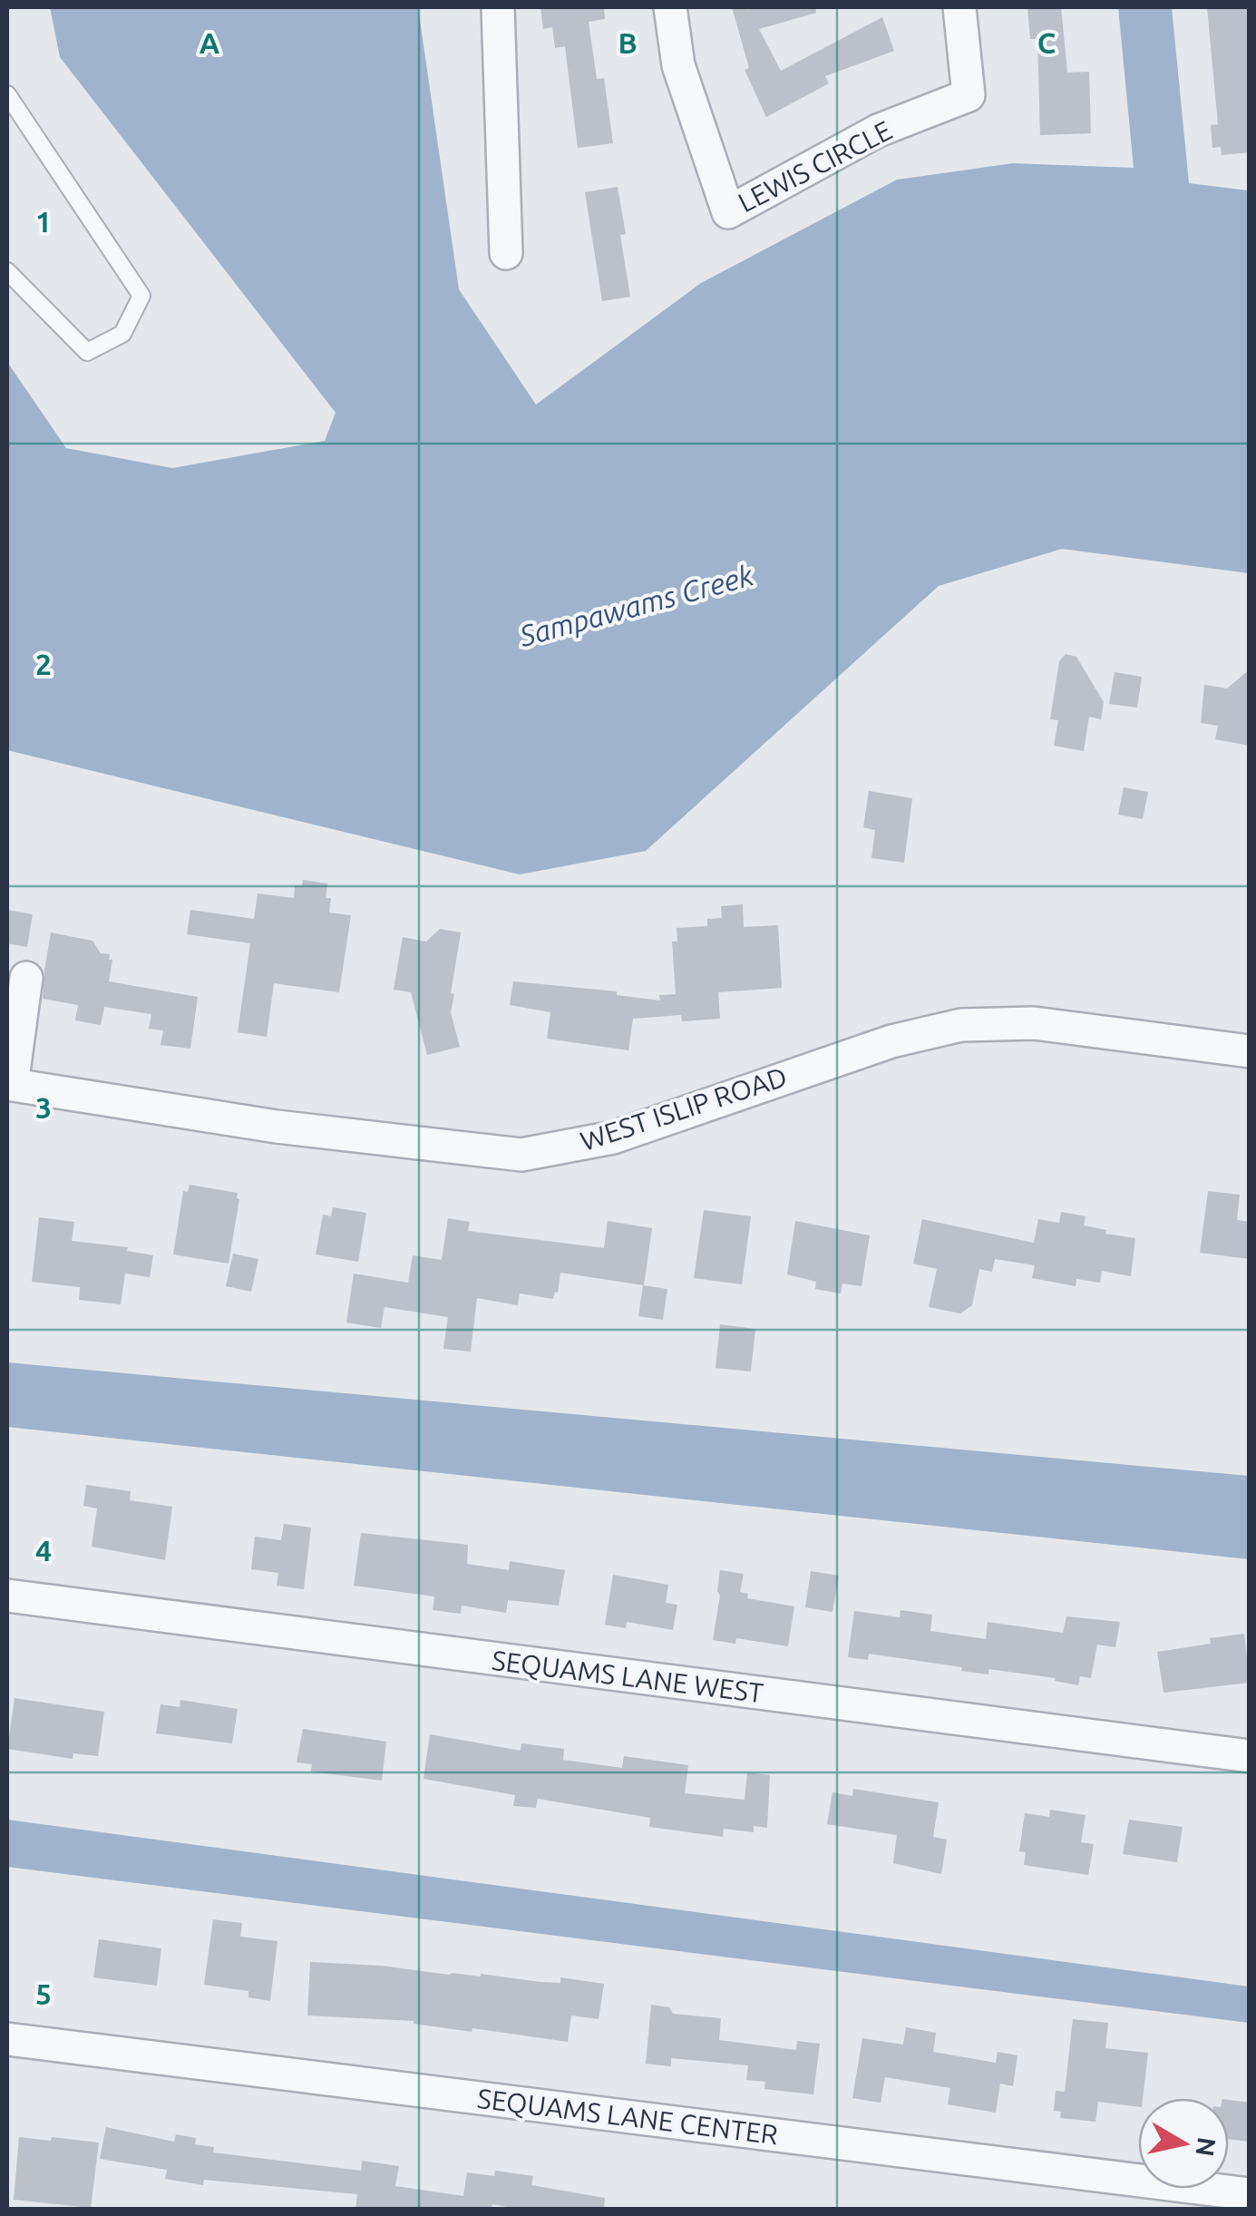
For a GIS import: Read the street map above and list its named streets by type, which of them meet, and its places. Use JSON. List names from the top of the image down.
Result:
{
  "streets": {
    "street": [
      "LEWIS CIRCLE",
      "WEST ISLIP ROAD",
      "SEQUAMS LANE WEST",
      "SEQUAMS LANE CENTER"
    ]
  },
  "water": ["Sampawams Creek"],
  "north": "right",
  "grid": {
    "columns": ["A", "B", "C"],
    "rows": [
      "1",
      "2",
      "3",
      "4",
      "5"
    ]
  }
}
